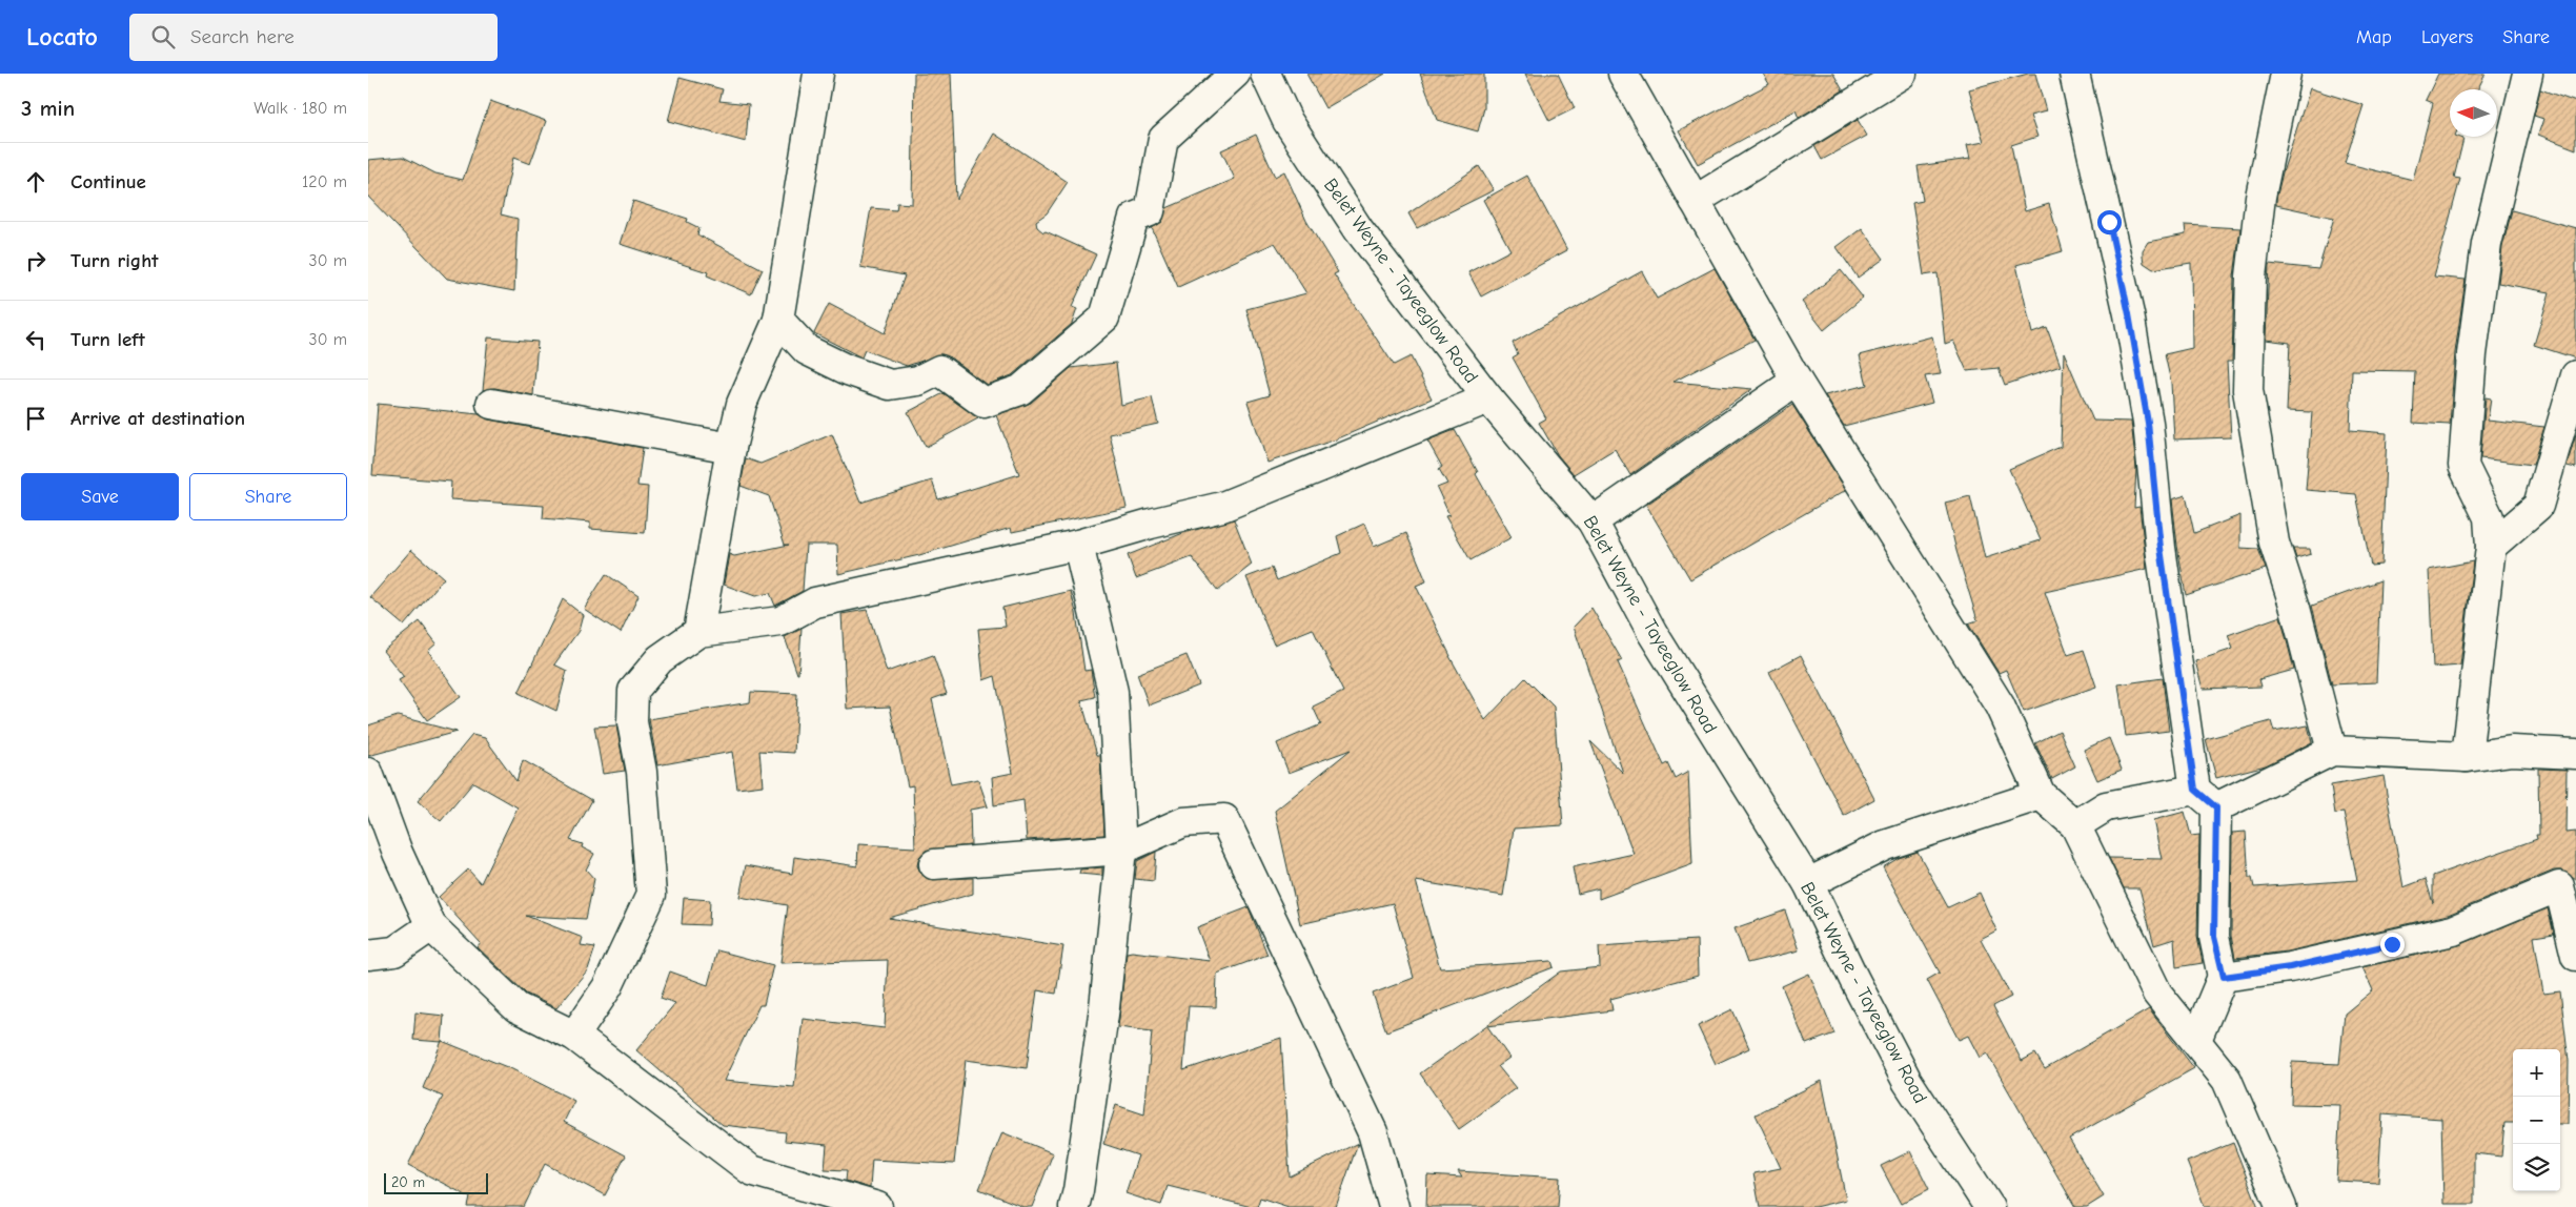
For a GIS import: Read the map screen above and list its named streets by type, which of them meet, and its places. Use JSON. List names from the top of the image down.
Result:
{
  "streets": {
    "street": ["Belet Weyne - Tayeeglow Road"]
  },
  "scale_bar": "20 m",
  "north": "left",
  "page": {
    "header": "Locato",
    "search": "Search here",
    "nav": ["Map", "Layers", "Share"],
    "heading": ["3 min", "Walk · 180 m"],
    "list": [
      ["Continue", "120 m"],
      ["Turn right", "30 m"],
      ["Turn left", "30 m"],
      "Arrive at destination"
    ],
    "buttons": ["Save", "Share"],
    "map_buttons": ["+", "−"],
    "scale": "20 m"
  }
}
